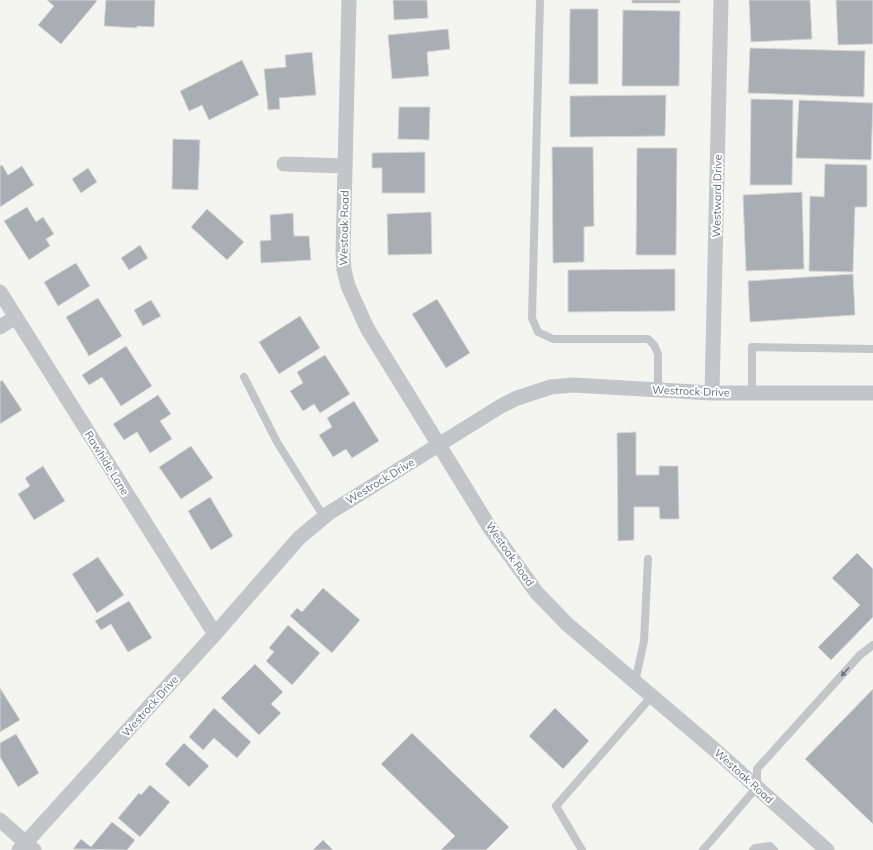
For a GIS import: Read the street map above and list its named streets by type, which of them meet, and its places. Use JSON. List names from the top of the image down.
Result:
{
  "streets": {
    "street": [
      "Westward Drive",
      "Westoak Road",
      "Westrock Drive",
      "Rawhide Lane"
    ]
  },
  "crossings": [
    ["Westward Drive", "Westrock Drive"],
    ["Westoak Road", "Westrock Drive"],
    ["Westrock Drive", "Rawhide Lane"]
  ]
}
